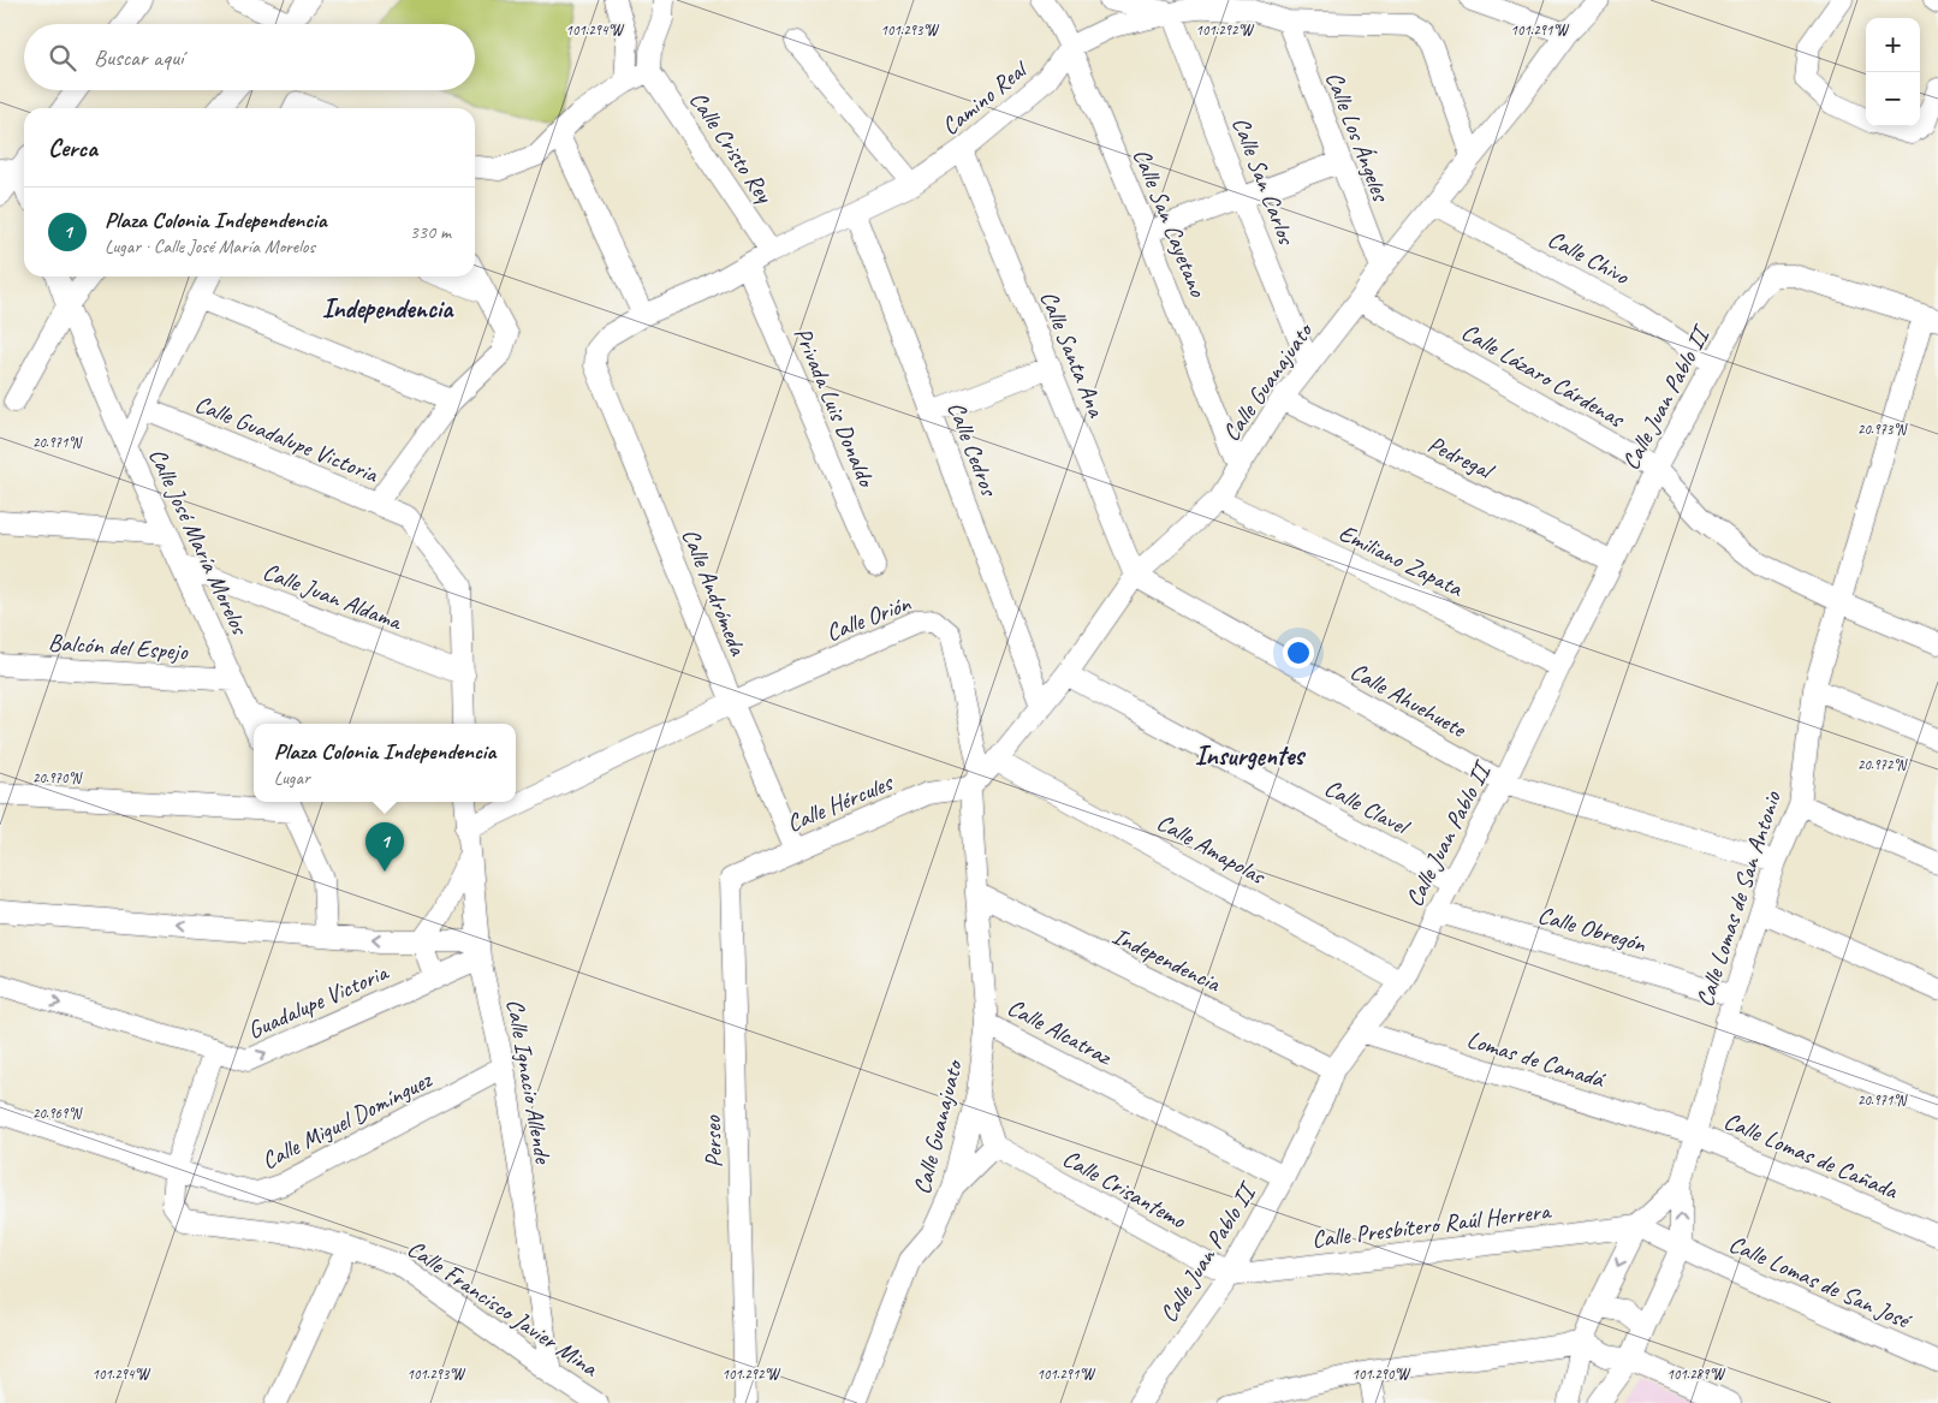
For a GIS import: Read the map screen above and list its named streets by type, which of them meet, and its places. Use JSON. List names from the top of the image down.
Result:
{
  "streets": {
    "street": [
      "Camino Real",
      "Calle Los Ángeles",
      "Calle Cristo Rey",
      "Calle San Carlos",
      "Calle San Cayetano",
      "Calle Chivo",
      "Calle Santa Ana",
      "Calle Lázaro Cárdenas",
      "Calle Guanajuato",
      "Calle Juan Pablo II",
      "Privada Luis Donaldo",
      "Calle Guadalupe Victoria",
      "Calle Cedros",
      "Pedregal",
      "Calle José María Morelos",
      "Emiliano Zapata",
      "Calle Andrómeda",
      "Calle Juan Aldama",
      "Calle Orión",
      "Balcón del Espejo",
      "Calle Ahuehuete",
      "Calle Hércules",
      "Calle Clavel",
      "Calle Amapolas",
      "Calle Lomas de San Antonio",
      "Calle Obregón",
      "Independencia",
      "Guadalupe Victoria",
      "Calle Alcatraz",
      "Lomas de Canadá",
      "Calle Ignacio Allende",
      "Calle Miguel Domínguez",
      "Perseo",
      "Calle Lomas de Cañada",
      "Calle Crisantemo",
      "Calle Presbítero Raúl Herrera",
      "Calle Lomas de San José",
      "Calle Francisco Javier Mina"
    ]
  },
  "crossings": [
    ["Camino Real", "Calle Los Ángeles"],
    ["Camino Real", "Calle Cristo Rey"],
    ["Camino Real", "Calle San Carlos"],
    ["Camino Real", "Calle San Cayetano"],
    ["Camino Real", "Calle Santa Ana"],
    ["Camino Real", "Calle Guanajuato"],
    ["Camino Real", "Privada Luis Donaldo"],
    ["Camino Real", "Calle Cedros"],
    ["Camino Real", "Calle Andrómeda"],
    ["Calle Los Ángeles", "Calle Guanajuato"],
    ["Calle San Carlos", "Calle Guanajuato"],
    ["Calle San Cayetano", "Calle Guanajuato"],
    ["Calle Chivo", "Calle Guanajuato"],
    ["Calle Chivo", "Calle Juan Pablo II"],
    ["Calle Santa Ana", "Calle Guanajuato"],
    ["Calle Santa Ana", "Calle Ahuehuete"],
    ["Calle Lázaro Cárdenas", "Calle Guanajuato"],
    ["Calle Lázaro Cárdenas", "Calle Juan Pablo II"],
    ["Calle Lázaro Cárdenas", "Calle Lomas de San Antonio"],
    ["Calle Guanajuato", "Calle Cedros"],
    ["Calle Guanajuato", "Pedregal"],
    ["Calle Guanajuato", "Emiliano Zapata"],
    ["Calle Guanajuato", "Calle Orión"],
    ["Calle Guanajuato", "Calle Ahuehuete"],
    ["Calle Guanajuato", "Calle Hércules"],
    ["Calle Guanajuato", "Calle Clavel"],
    ["Calle Guanajuato", "Calle Amapolas"],
    ["Calle Guanajuato", "Calle Alcatraz"],
    ["Calle Juan Pablo II", "Pedregal"],
    ["Calle Juan Pablo II", "Emiliano Zapata"],
    ["Calle Juan Pablo II", "Calle Ahuehuete"],
    ["Calle Juan Pablo II", "Calle Clavel"],
    ["Calle Juan Pablo II", "Calle Amapolas"],
    ["Calle Juan Pablo II", "Calle Lomas de San Antonio"],
    ["Calle Juan Pablo II", "Calle Obregón"],
    ["Calle Juan Pablo II", "Independencia"],
    ["Calle Juan Pablo II", "Calle Alcatraz"],
    ["Calle Juan Pablo II", "Lomas de Canadá"],
    ["Calle Juan Pablo II", "Calle Crisantemo"],
    ["Calle Juan Pablo II", "Calle Presbítero Raúl Herrera"],
    ["Calle Guadalupe Victoria", "Calle José María Morelos"],
    ["Calle Guadalupe Victoria", "Calle Juan Aldama"],
    ["Calle José María Morelos", "Calle Juan Aldama"],
    ["Calle José María Morelos", "Balcón del Espejo"],
    ["Calle Andrómeda", "Calle Orión"],
    ["Calle Andrómeda", "Calle Hércules"],
    ["Calle Orión", "Calle Hércules"],
    ["Calle Orión", "Calle Alcatraz"],
    ["Calle Orión", "Calle Ignacio Allende"],
    ["Calle Ahuehuete", "Calle Lomas de San Antonio"],
    ["Calle Hércules", "Calle Alcatraz"],
    ["Calle Hércules", "Perseo"],
    ["Calle Lomas de San Antonio", "Calle Obregón"],
    ["Calle Lomas de San Antonio", "Lomas de Canadá"],
    ["Calle Lomas de San Antonio", "Calle Lomas de Cañada"],
    ["Calle Lomas de San Antonio", "Calle Presbítero Raúl Herrera"],
    ["Calle Lomas de San Antonio", "Calle Lomas de San José"],
    ["Independencia", "Calle Alcatraz"],
    ["Guadalupe Victoria", "Calle Ignacio Allende"],
    ["Lomas de Canadá", "Calle Lomas de Cañada"],
    ["Calle Ignacio Allende", "Calle Miguel Domínguez"],
    ["Calle Ignacio Allende", "Calle Francisco Javier Mina"],
    ["Calle Miguel Domínguez", "Calle Francisco Javier Mina"],
    ["Calle Crisantemo", "Calle Presbítero Raúl Herrera"],
    ["Calle Presbítero Raúl Herrera", "Calle Lomas de San José"]
  ],
  "districts": ["Independencia", "Insurgentes"],
  "page": {
    "map_buttons": ["+", "−"],
    "search": "Buscar aquí",
    "heading": "Cerca",
    "list": [
      {
        "mark": "1",
        "name": "Plaza Colonia Independencia",
        "note": "Lugar · Calle José María Morelos",
        "value": "330 m"
      }
    ],
    "popup": ["Plaza Colonia Independencia", "Lugar"],
    "pins": "1"
  },
  "coordinates": [
    "101.294°W",
    "101.293°W",
    "101.292°W",
    "101.291°W",
    "20.973°N",
    "20.971°N",
    "20.972°N",
    "20.970°N",
    "20.969°N",
    "101.290°W",
    "101.289°W"
  ]
}
